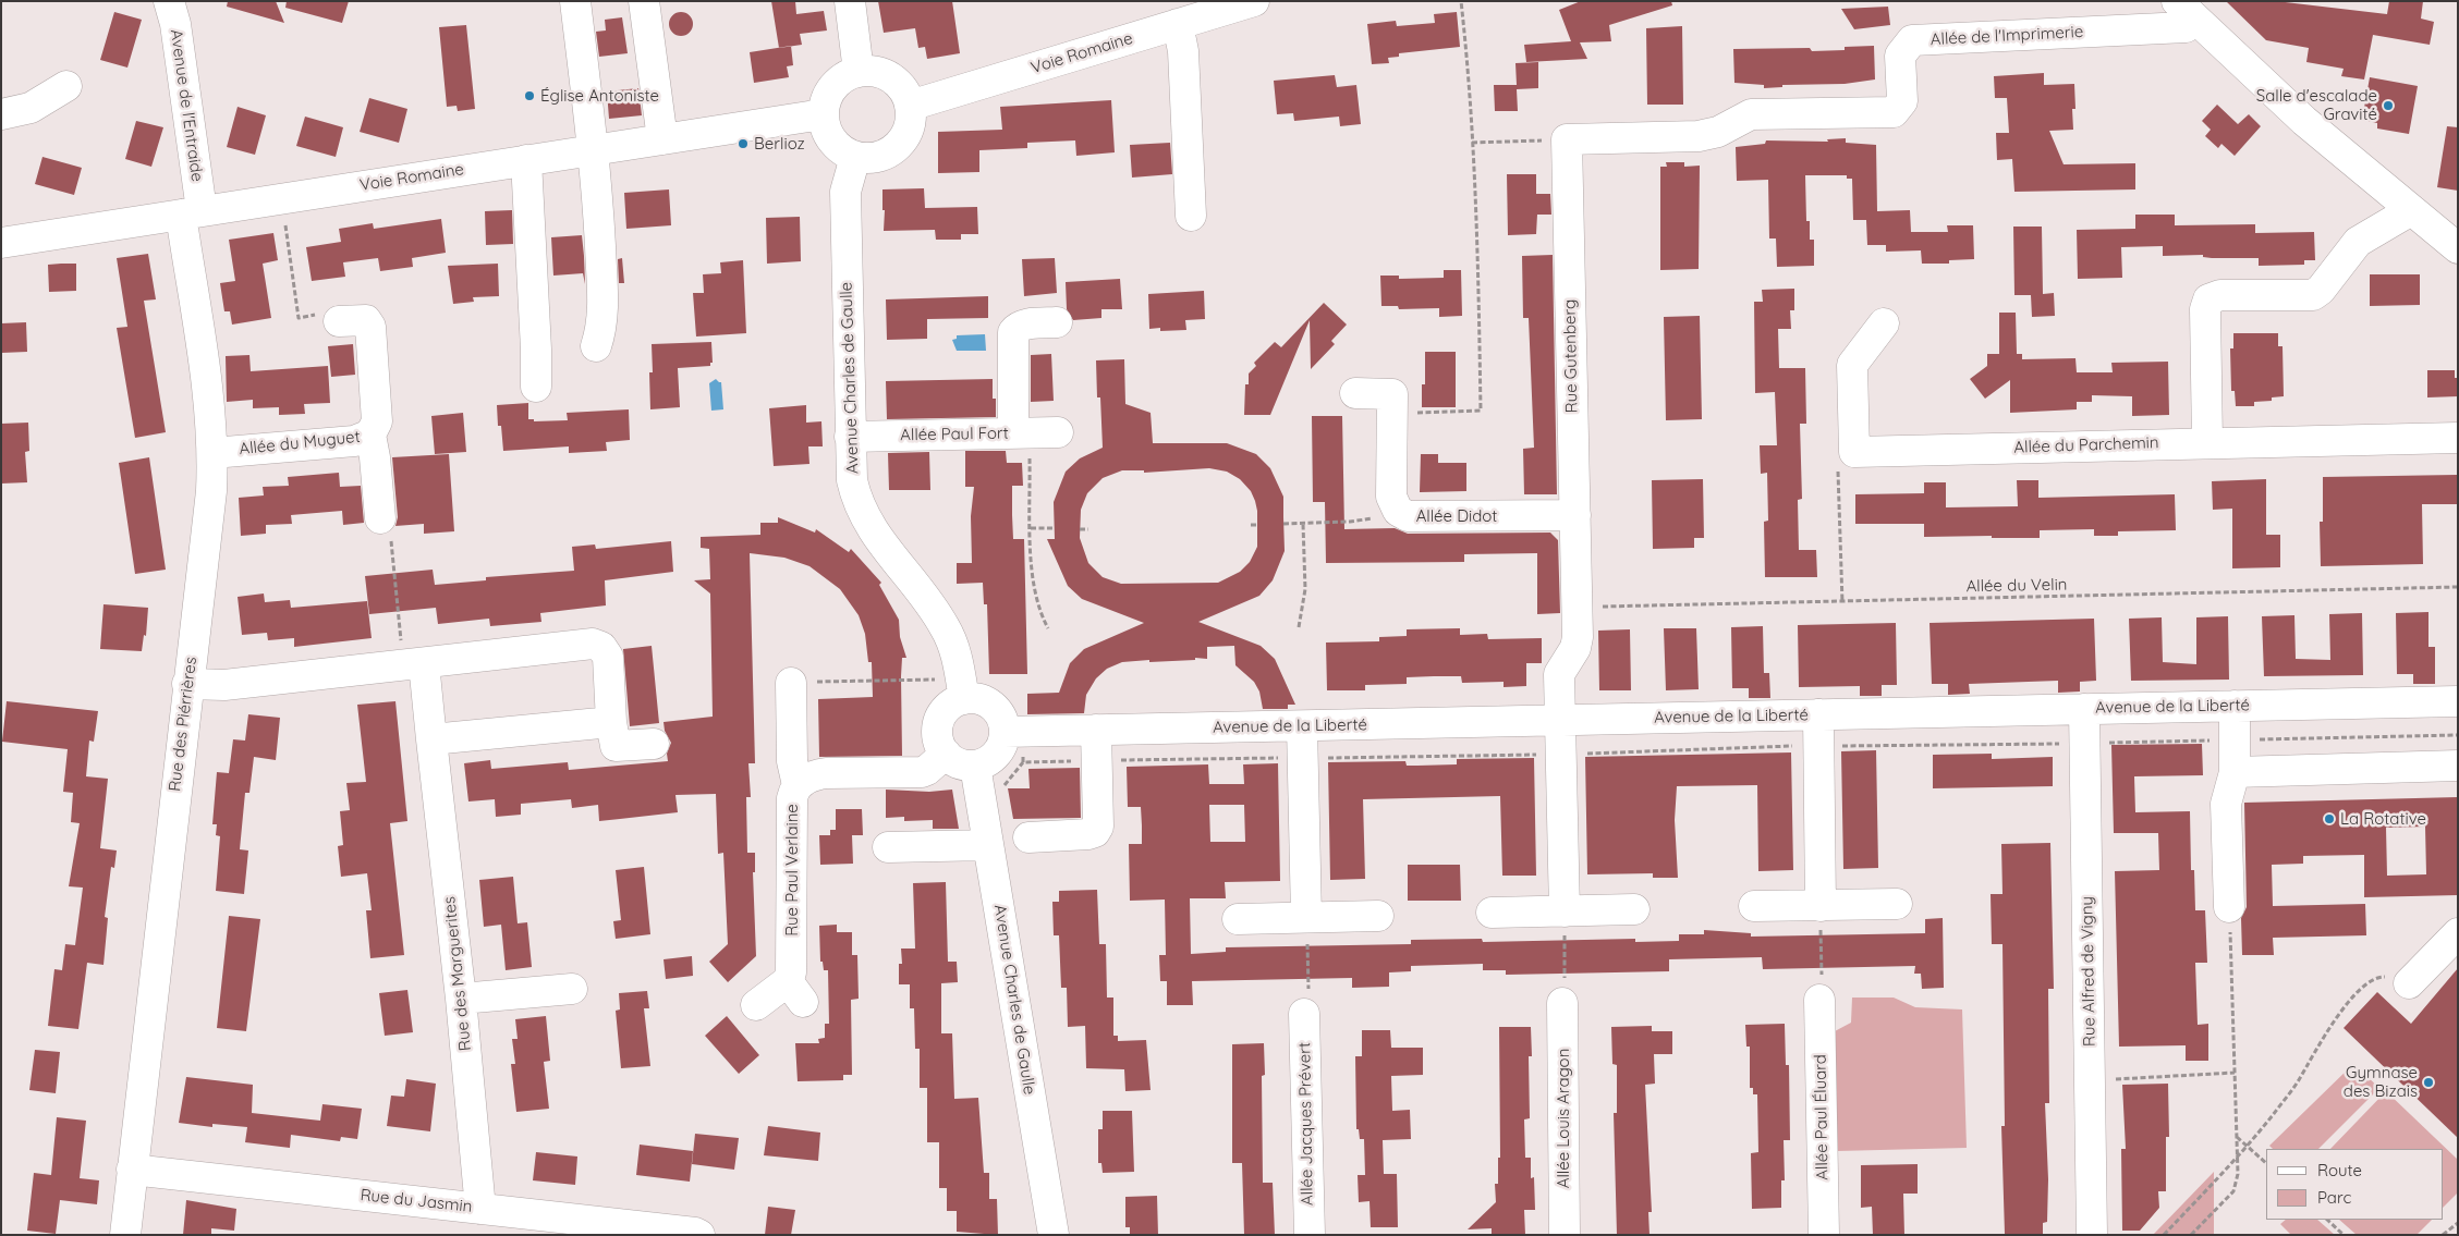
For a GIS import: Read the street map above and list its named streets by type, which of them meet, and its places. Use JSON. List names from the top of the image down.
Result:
{
  "streets": {
    "street": [
      "Allée de l'Imprimerie",
      "Voie Romaine",
      "Avenue de l'Entraide",
      "Rue Gutenberg",
      "Avenue Charles de Gaulle",
      "Allée Paul Fort",
      "Allée du Muguet",
      "Allée du Parchemin",
      "Allée Didot",
      "Avenue de la Liberté",
      "Rue des Piérrières",
      "Rue Paul Verlaine",
      "Rue Alfred de Vigny",
      "Rue des Marguerites",
      "Allée Paul Éluard",
      "Allée Louis Aragon",
      "Allée Jacques Prévert",
      "Rue du Jasmin"
    ],
    "path": ["Allée du Velin"]
  },
  "crossings": [
    ["Allée de l'Imprimerie", "Rue Gutenberg"],
    ["Voie Romaine", "Avenue de l'Entraide"],
    ["Voie Romaine", "Avenue Charles de Gaulle"],
    ["Voie Romaine", "Rue des Piérrières"],
    ["Avenue de l'Entraide", "Rue des Piérrières"],
    ["Rue Gutenberg", "Allée Didot"],
    ["Rue Gutenberg", "Allée du Velin"],
    ["Rue Gutenberg", "Avenue de la Liberté"],
    ["Avenue Charles de Gaulle", "Allée Paul Fort"],
    ["Avenue Charles de Gaulle", "Avenue de la Liberté"],
    ["Avenue Charles de Gaulle", "Rue Paul Verlaine"],
    ["Allée du Muguet", "Rue des Piérrières"],
    ["Avenue de la Liberté", "Rue Paul Verlaine"],
    ["Avenue de la Liberté", "Rue Alfred de Vigny"],
    ["Rue des Piérrières", "Rue du Jasmin"],
    ["Rue des Marguerites", "Rue du Jasmin"]
  ],
  "places": [
    "Église Antoniste",
    "Salle d'escalade Gravité",
    "Berlioz",
    "La Rotative",
    "Gymnase des Bizais"
  ],
  "legend": ["Route", "Parc"]
}
